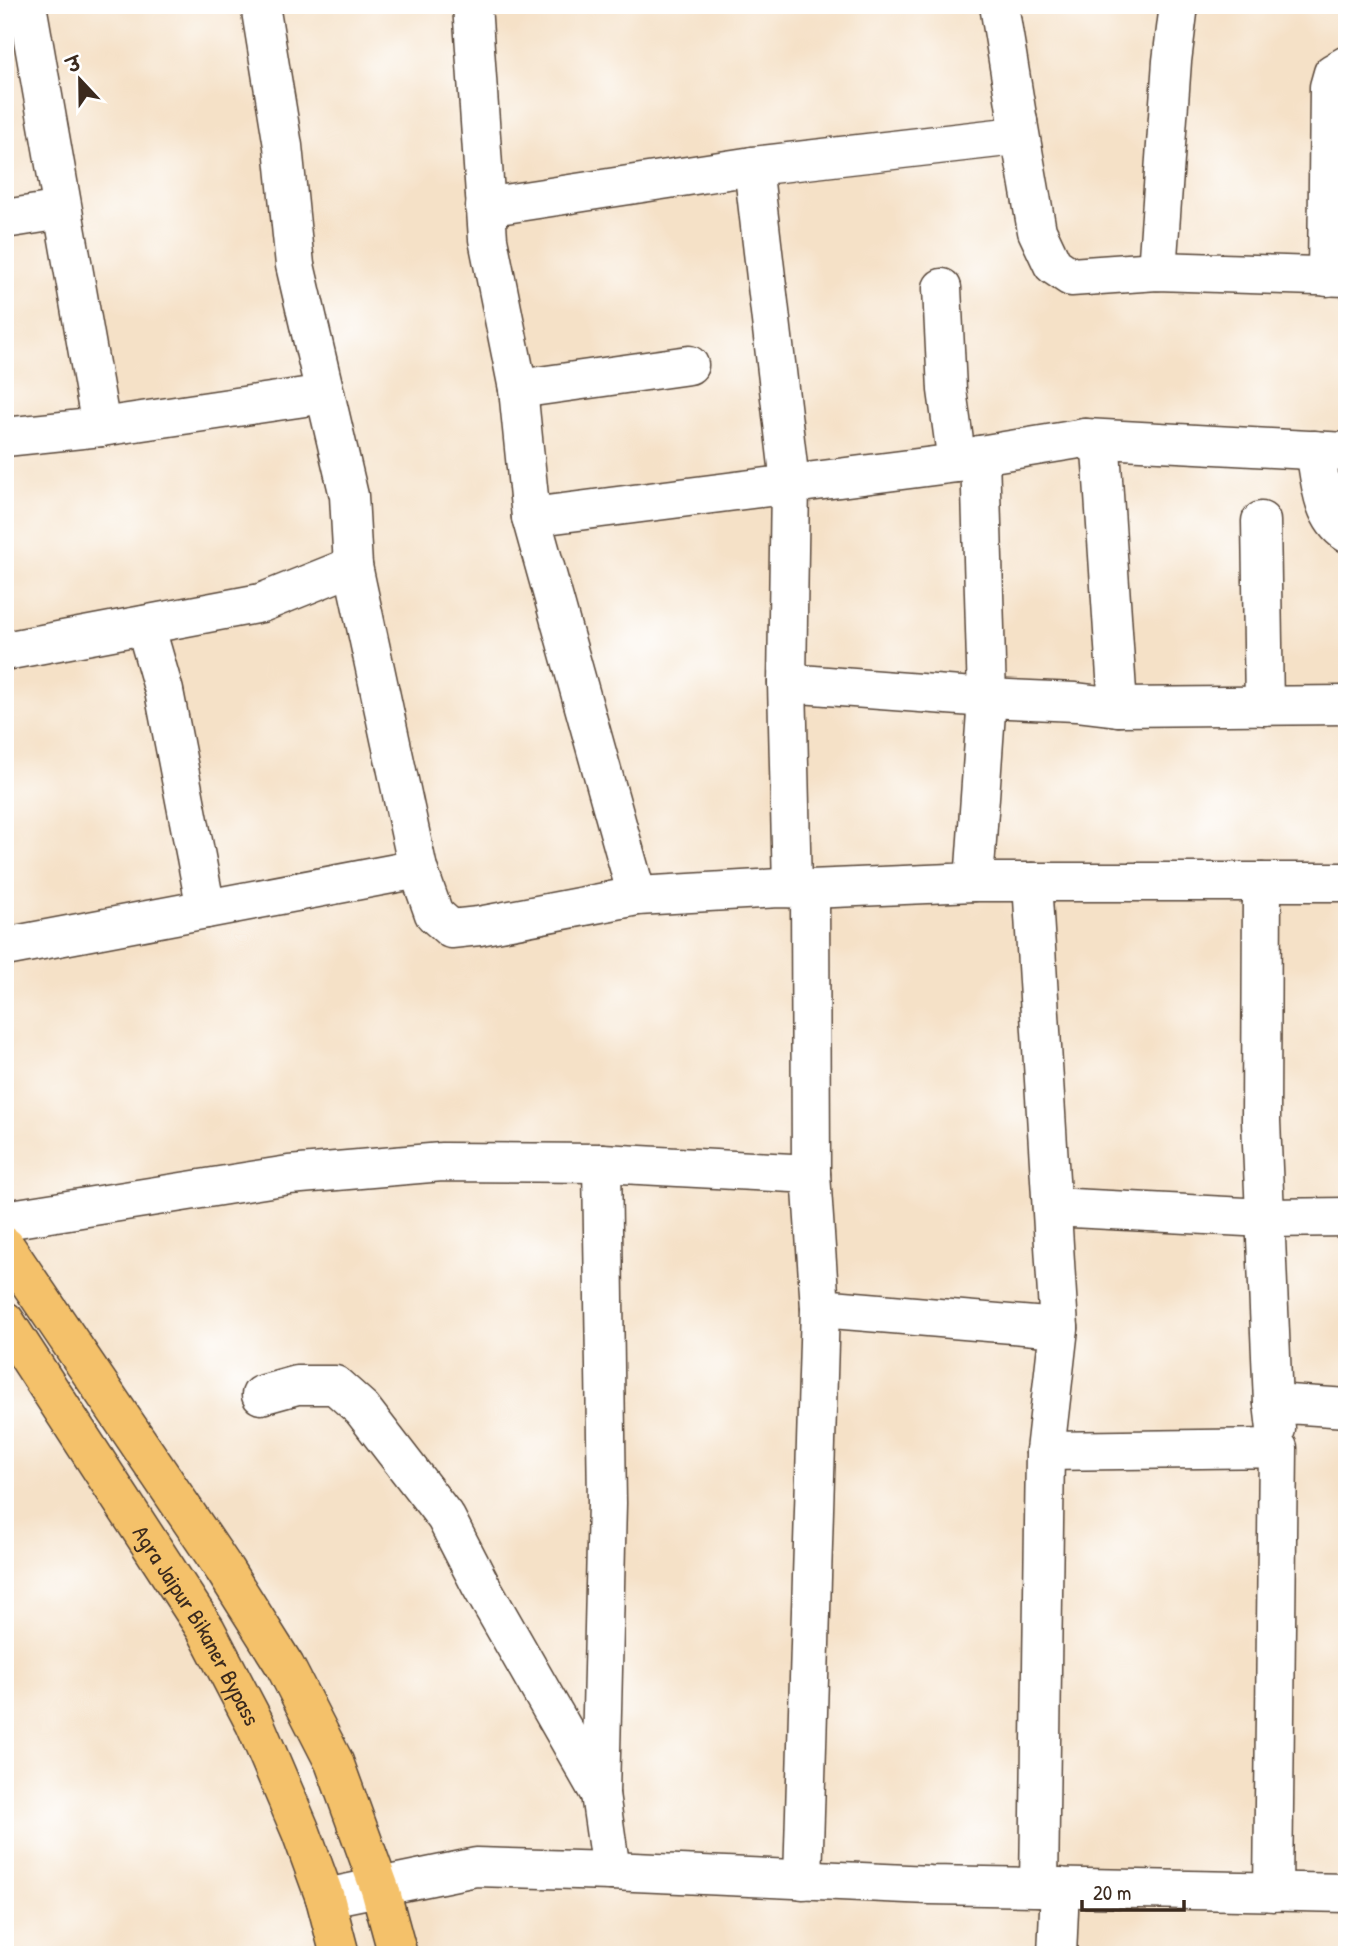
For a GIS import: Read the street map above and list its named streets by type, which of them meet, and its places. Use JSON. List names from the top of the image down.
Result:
{
  "streets": {
    "main road": ["Agra Jaipur Bikaner Bypass"]
  },
  "scale_bar": "20 m",
  "north": "top"
}
